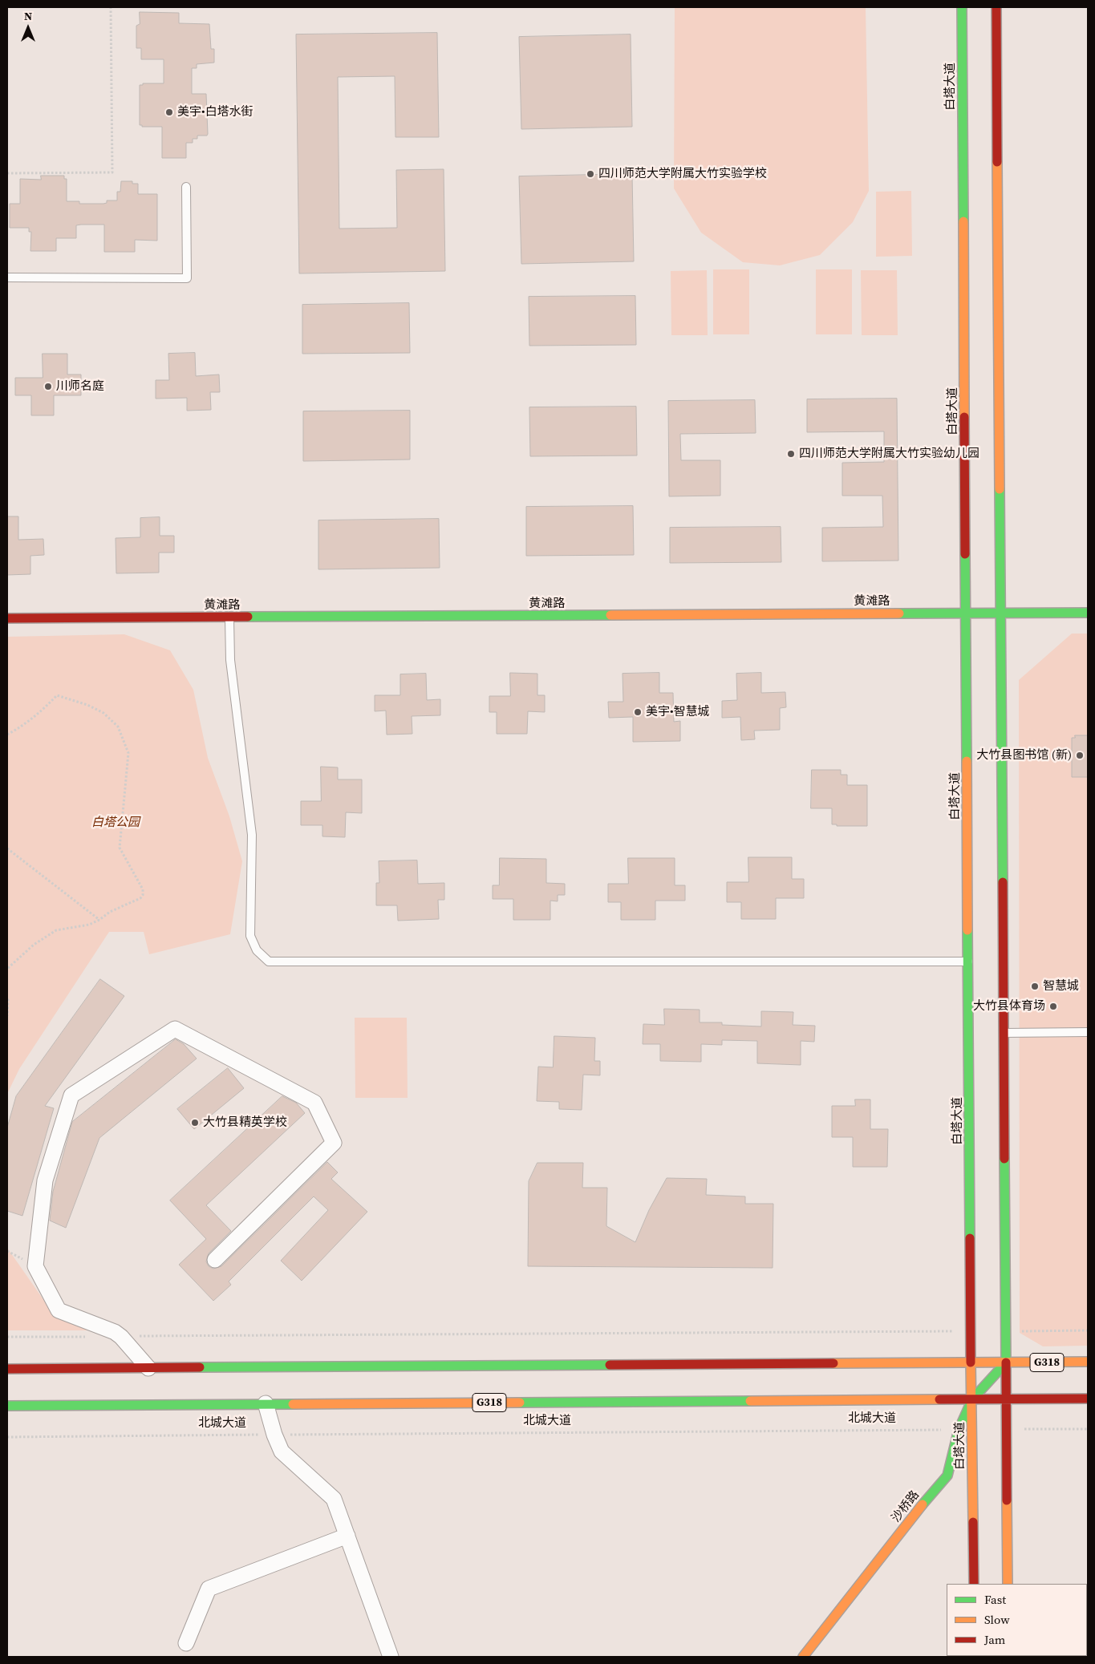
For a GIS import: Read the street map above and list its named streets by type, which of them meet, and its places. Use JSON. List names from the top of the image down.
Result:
{
  "streets": {
    "main road": [
      "白塔大道",
      "黄滩路",
      "G318",
      "北城大道",
      "沙桥路"
    ]
  },
  "crossings": [
    ["白塔大道", "黄滩路"],
    ["白塔大道", "G318"],
    ["白塔大道", "北城大道"],
    ["白塔大道", "沙桥路"],
    ["G318", "沙桥路"],
    ["北城大道", "沙桥路"]
  ],
  "parks": ["白塔公园"],
  "places": [
    "美宇•白塔水街",
    "四川师范大学附属大竹实验学校",
    "川师名庭",
    "四川师范大学附属大竹实验幼儿园",
    "美宇•智慧城",
    "大竹县图书馆 (新)",
    "智慧城",
    "大竹县体育场",
    "大竹县精英学校"
  ],
  "legend": ["Fast", "Slow", "Jam"],
  "north": "top"
}
